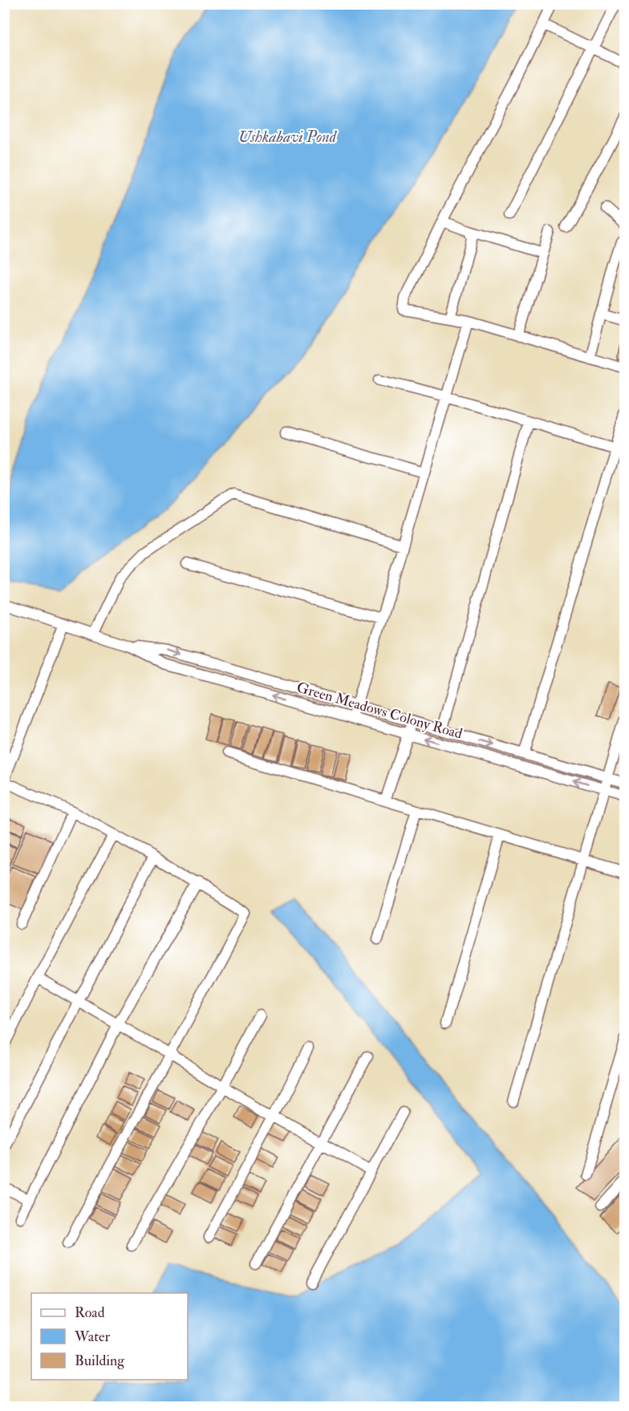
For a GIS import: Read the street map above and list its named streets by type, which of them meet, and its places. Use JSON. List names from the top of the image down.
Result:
{
  "streets": {
    "street": ["Green Meadows Colony Road"]
  },
  "water": ["Ushkabavi Pond"],
  "legend": ["Road", "Water", "Building"]
}
